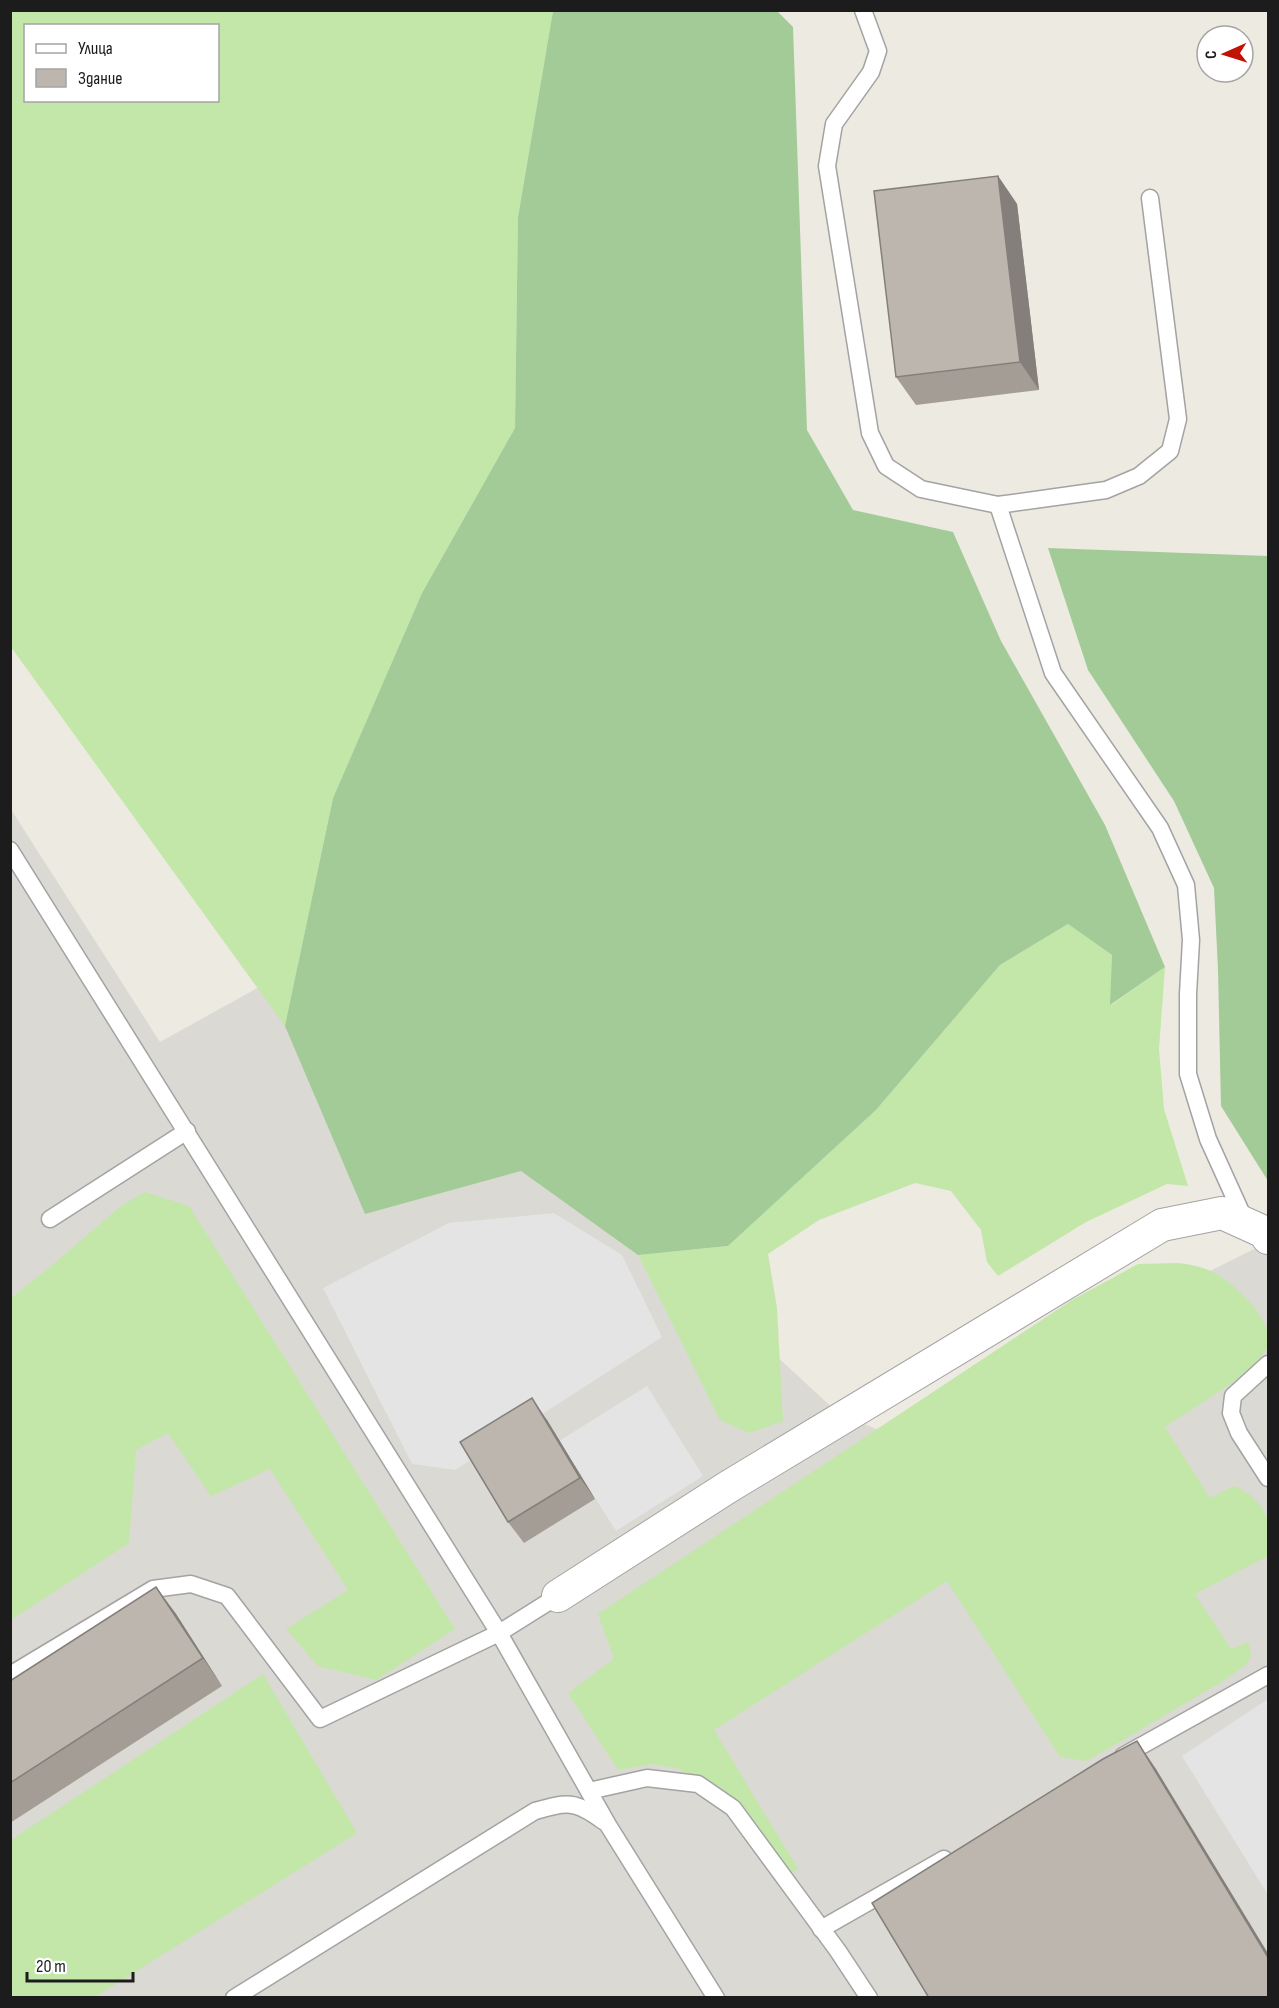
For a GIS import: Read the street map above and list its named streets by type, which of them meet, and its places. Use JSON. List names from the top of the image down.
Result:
{
  "legend": ["Улица", "Здание"],
  "scale_bar": "20 m",
  "north": "left"
}
